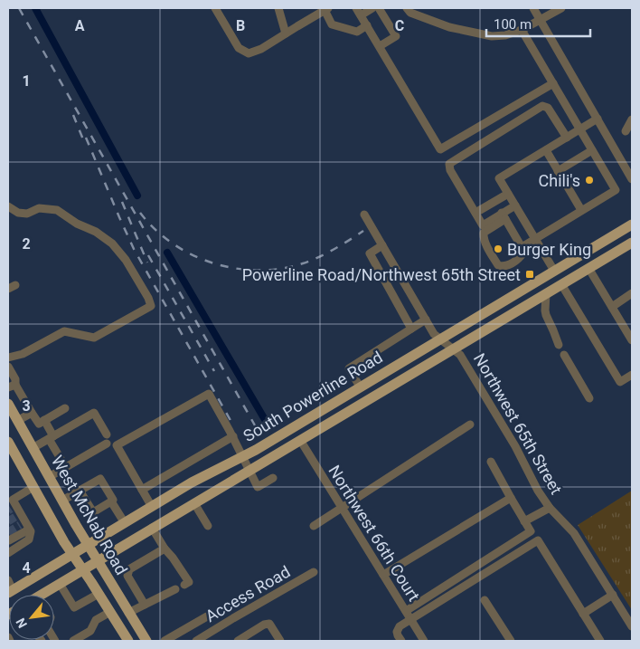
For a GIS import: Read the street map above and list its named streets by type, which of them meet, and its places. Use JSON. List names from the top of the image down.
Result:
{
  "streets": {
    "main road": ["South Powerline Road", "West McNab Road"],
    "street": ["Northwest 65th Street", "Northwest 66th Court", "Access Road"]
  },
  "crossings": [
    ["South Powerline Road", "Northwest 65th Street"],
    ["South Powerline Road", "West McNab Road"],
    ["South Powerline Road", "Northwest 66th Court"]
  ],
  "places": {
    "other": ["Chili's", "Burger King"],
    "transit": ["Powerline Road/Northwest 65th Street"]
  },
  "scale_bar": "100 m",
  "north": "bottom left",
  "grid": {
    "columns": ["A", "B", "C"],
    "rows": [
      "1",
      "2",
      "3",
      "4"
    ]
  }
}
